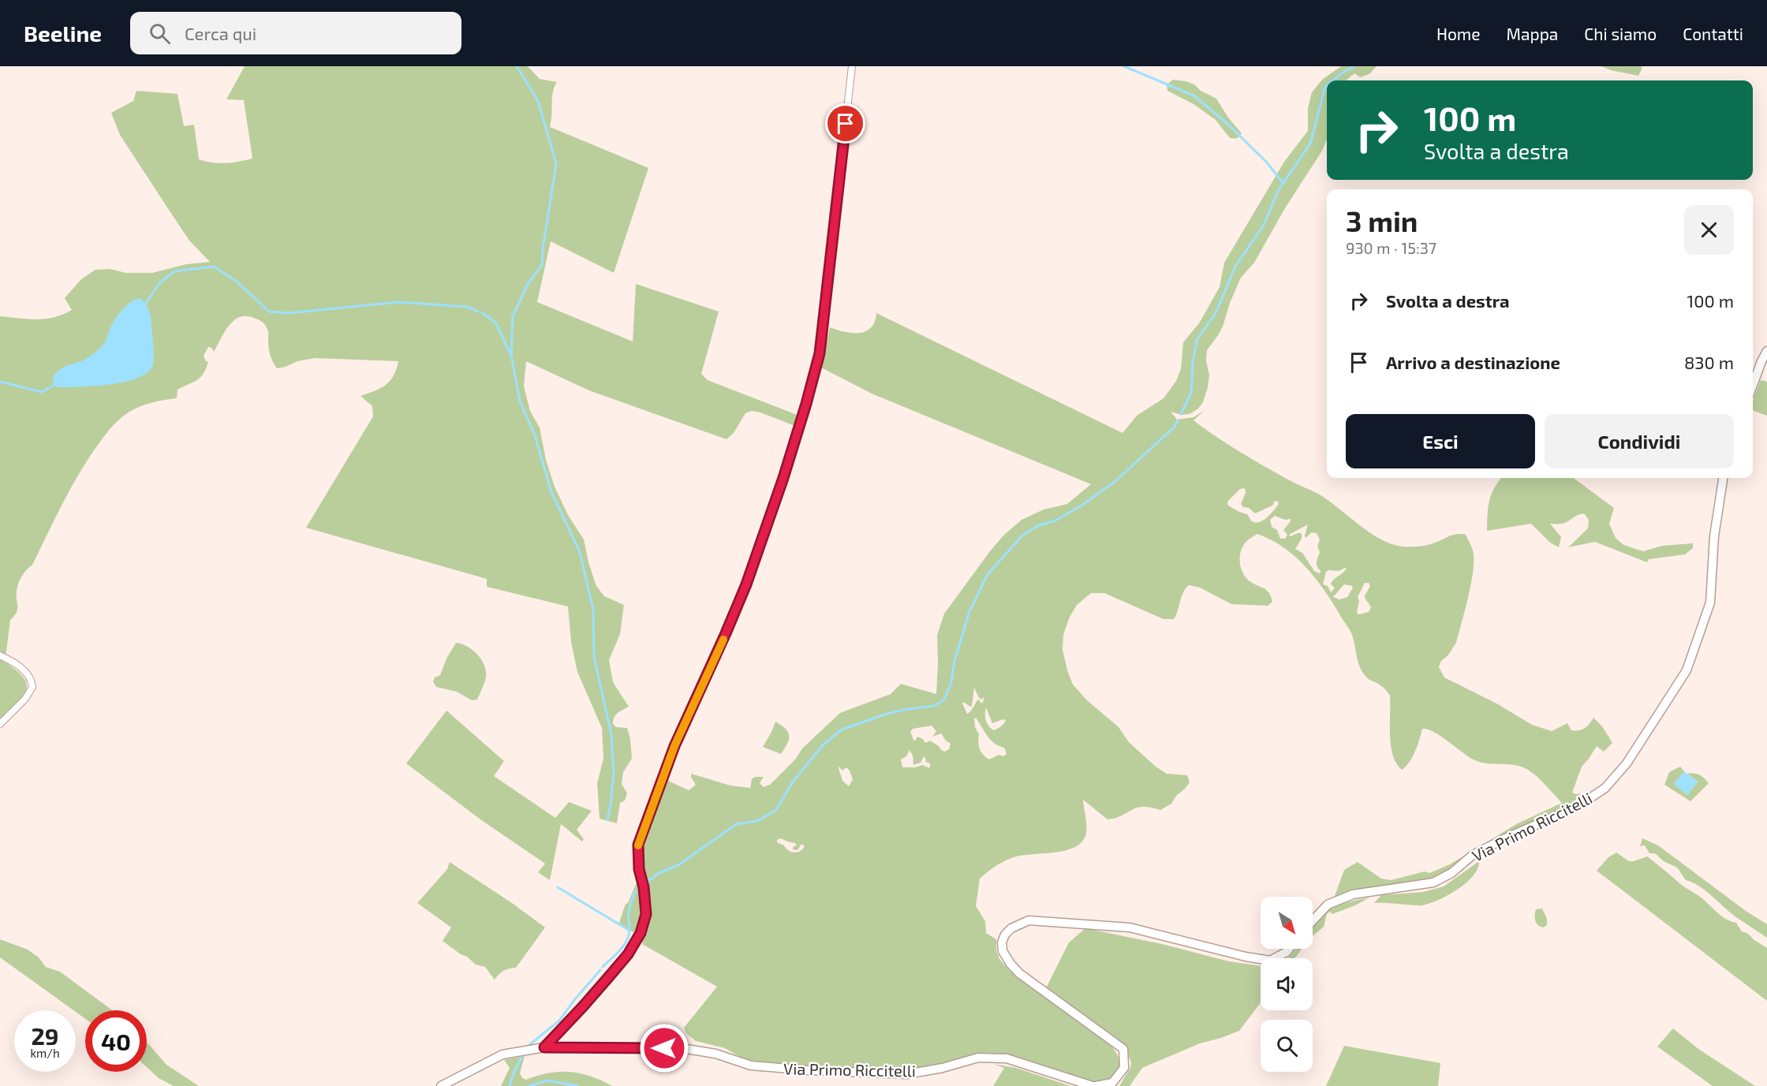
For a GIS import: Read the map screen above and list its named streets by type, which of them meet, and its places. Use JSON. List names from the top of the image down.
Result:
{
  "streets": {
    "street": ["Via Primo Riccitelli"]
  },
  "north": "bottom right",
  "page": {
    "header": "Beeline",
    "search": "Cerca qui",
    "nav": [
      "Home",
      "Mappa",
      "Chi siamo",
      "Contatti"
    ],
    "turn": ["100 m", "Svolta a destra"],
    "heading": ["3 min", "930 m · 15:37"],
    "list": [
      {
        "name": "Svolta a destra",
        "value": "100 m"
      },
      {
        "name": "Arrivo a destinazione",
        "value": "830 m"
      }
    ],
    "buttons": ["Esci", "Condividi"],
    "speed": "29 km/h",
    "limit": "40"
  }
}
